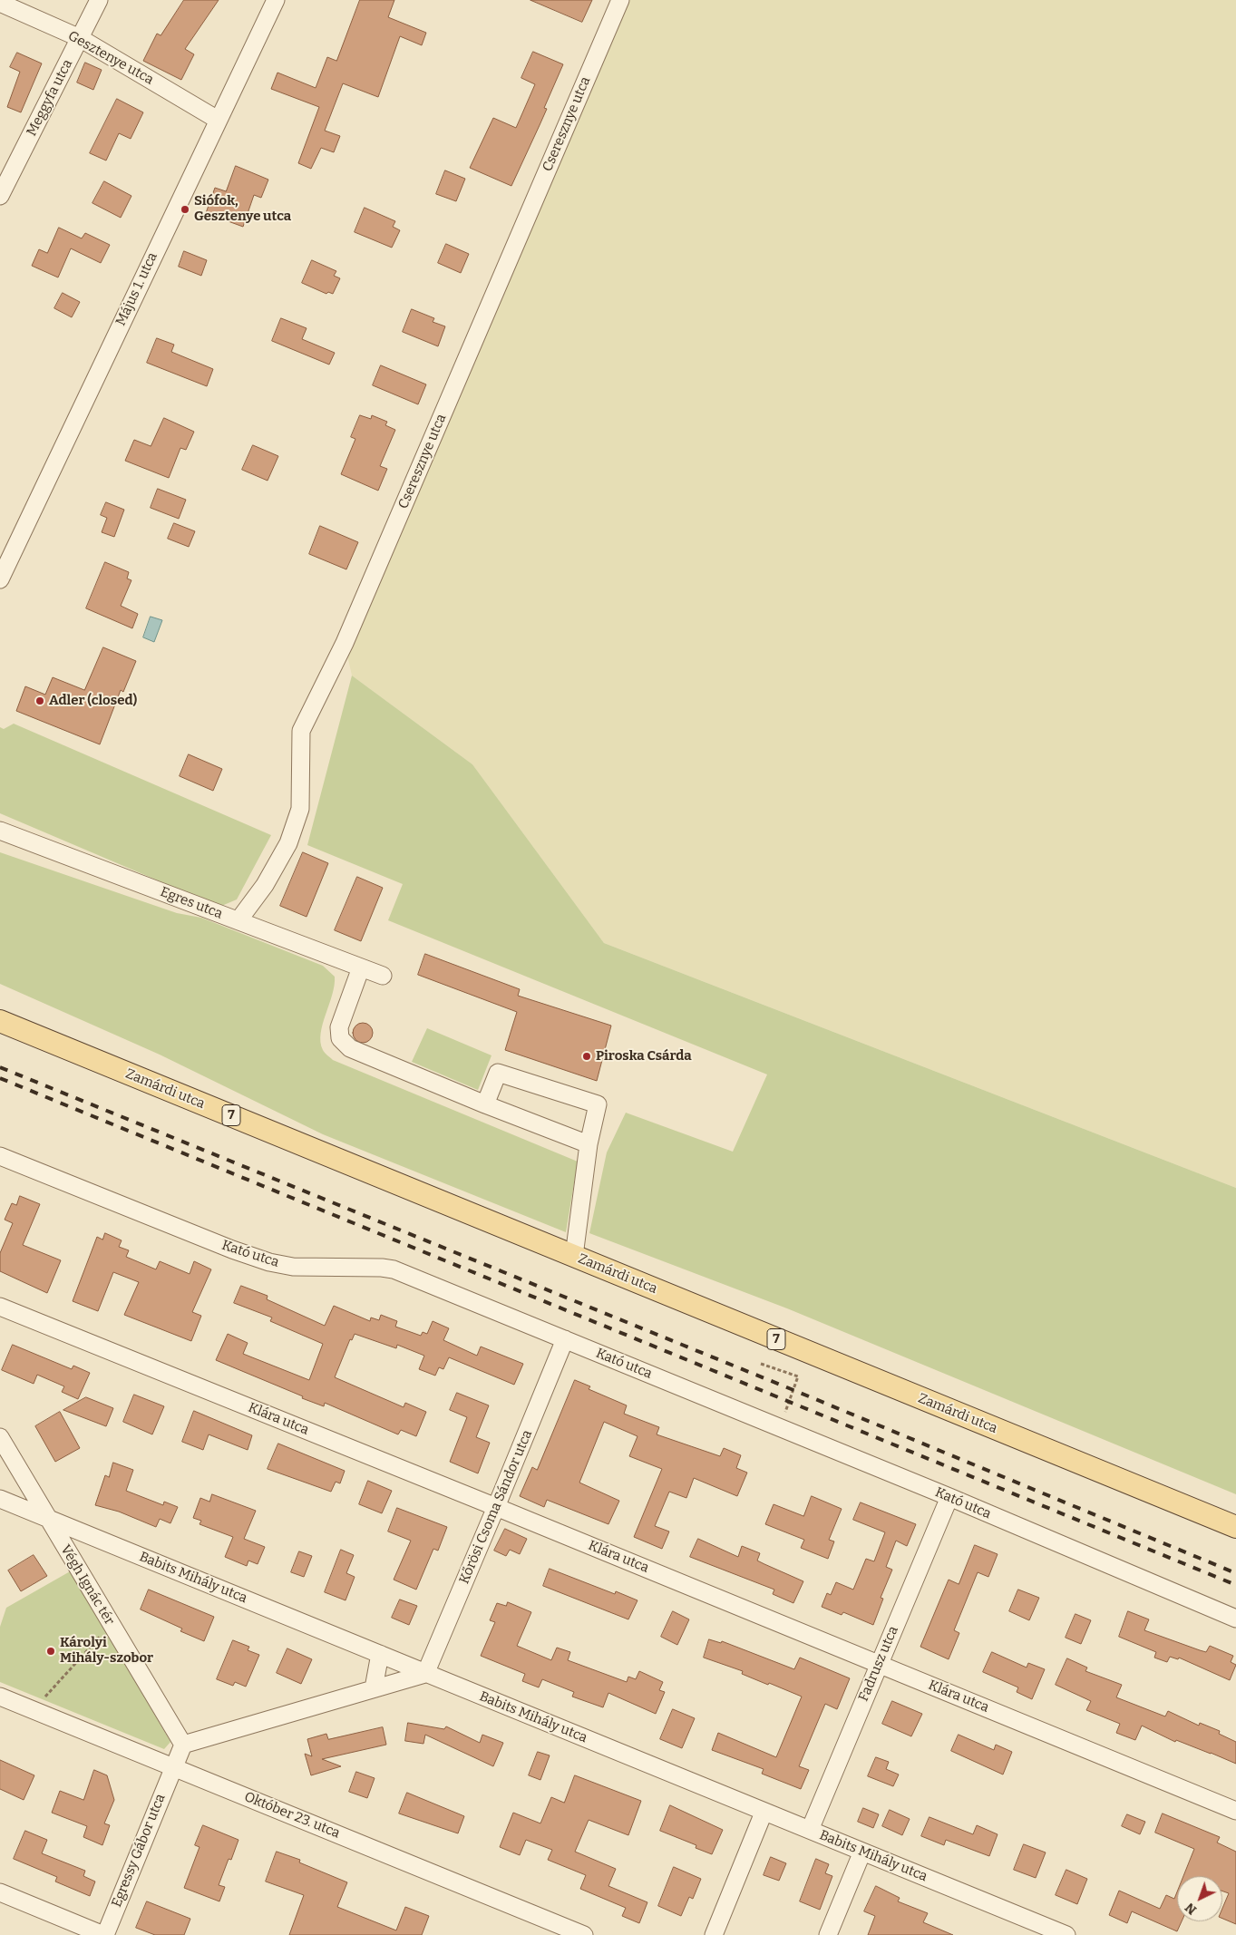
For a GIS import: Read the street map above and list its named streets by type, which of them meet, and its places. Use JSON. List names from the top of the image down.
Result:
{
  "streets": {
    "main road": ["Zamárdi utca", "7"],
    "street": [
      "Gesztenye utca",
      "Meggyfa utca",
      "Cseresznye utca",
      "Május 1. utca",
      "Egres utca",
      "Kató utca",
      "Klára utca",
      "Kőrösi Csoma Sándor utca",
      "Babits Mihály utca",
      "Végh Ignác tér",
      "Fadrusz utca",
      "Október 23. utca",
      "Egressy Gábor utca"
    ]
  },
  "crossings": [
    ["Gesztenye utca", "Meggyfa utca"],
    ["Gesztenye utca", "Május 1. utca"],
    ["Cseresznye utca", "Egres utca"],
    ["Kató utca", "Kőrösi Csoma Sándor utca"],
    ["Kató utca", "Fadrusz utca"],
    ["Klára utca", "Kőrösi Csoma Sándor utca"],
    ["Klára utca", "Fadrusz utca"],
    ["Kőrösi Csoma Sándor utca", "Babits Mihály utca"],
    ["Babits Mihály utca", "Végh Ignác tér"],
    ["Babits Mihály utca", "Fadrusz utca"],
    ["Október 23. utca", "Egressy Gábor utca"]
  ],
  "places": [
    "Siófok, Gesztenye utca",
    "Adler (closed)",
    "Piroska Csárda",
    "Károlyi Mihály-szobor"
  ],
  "north": "bottom left"
}
